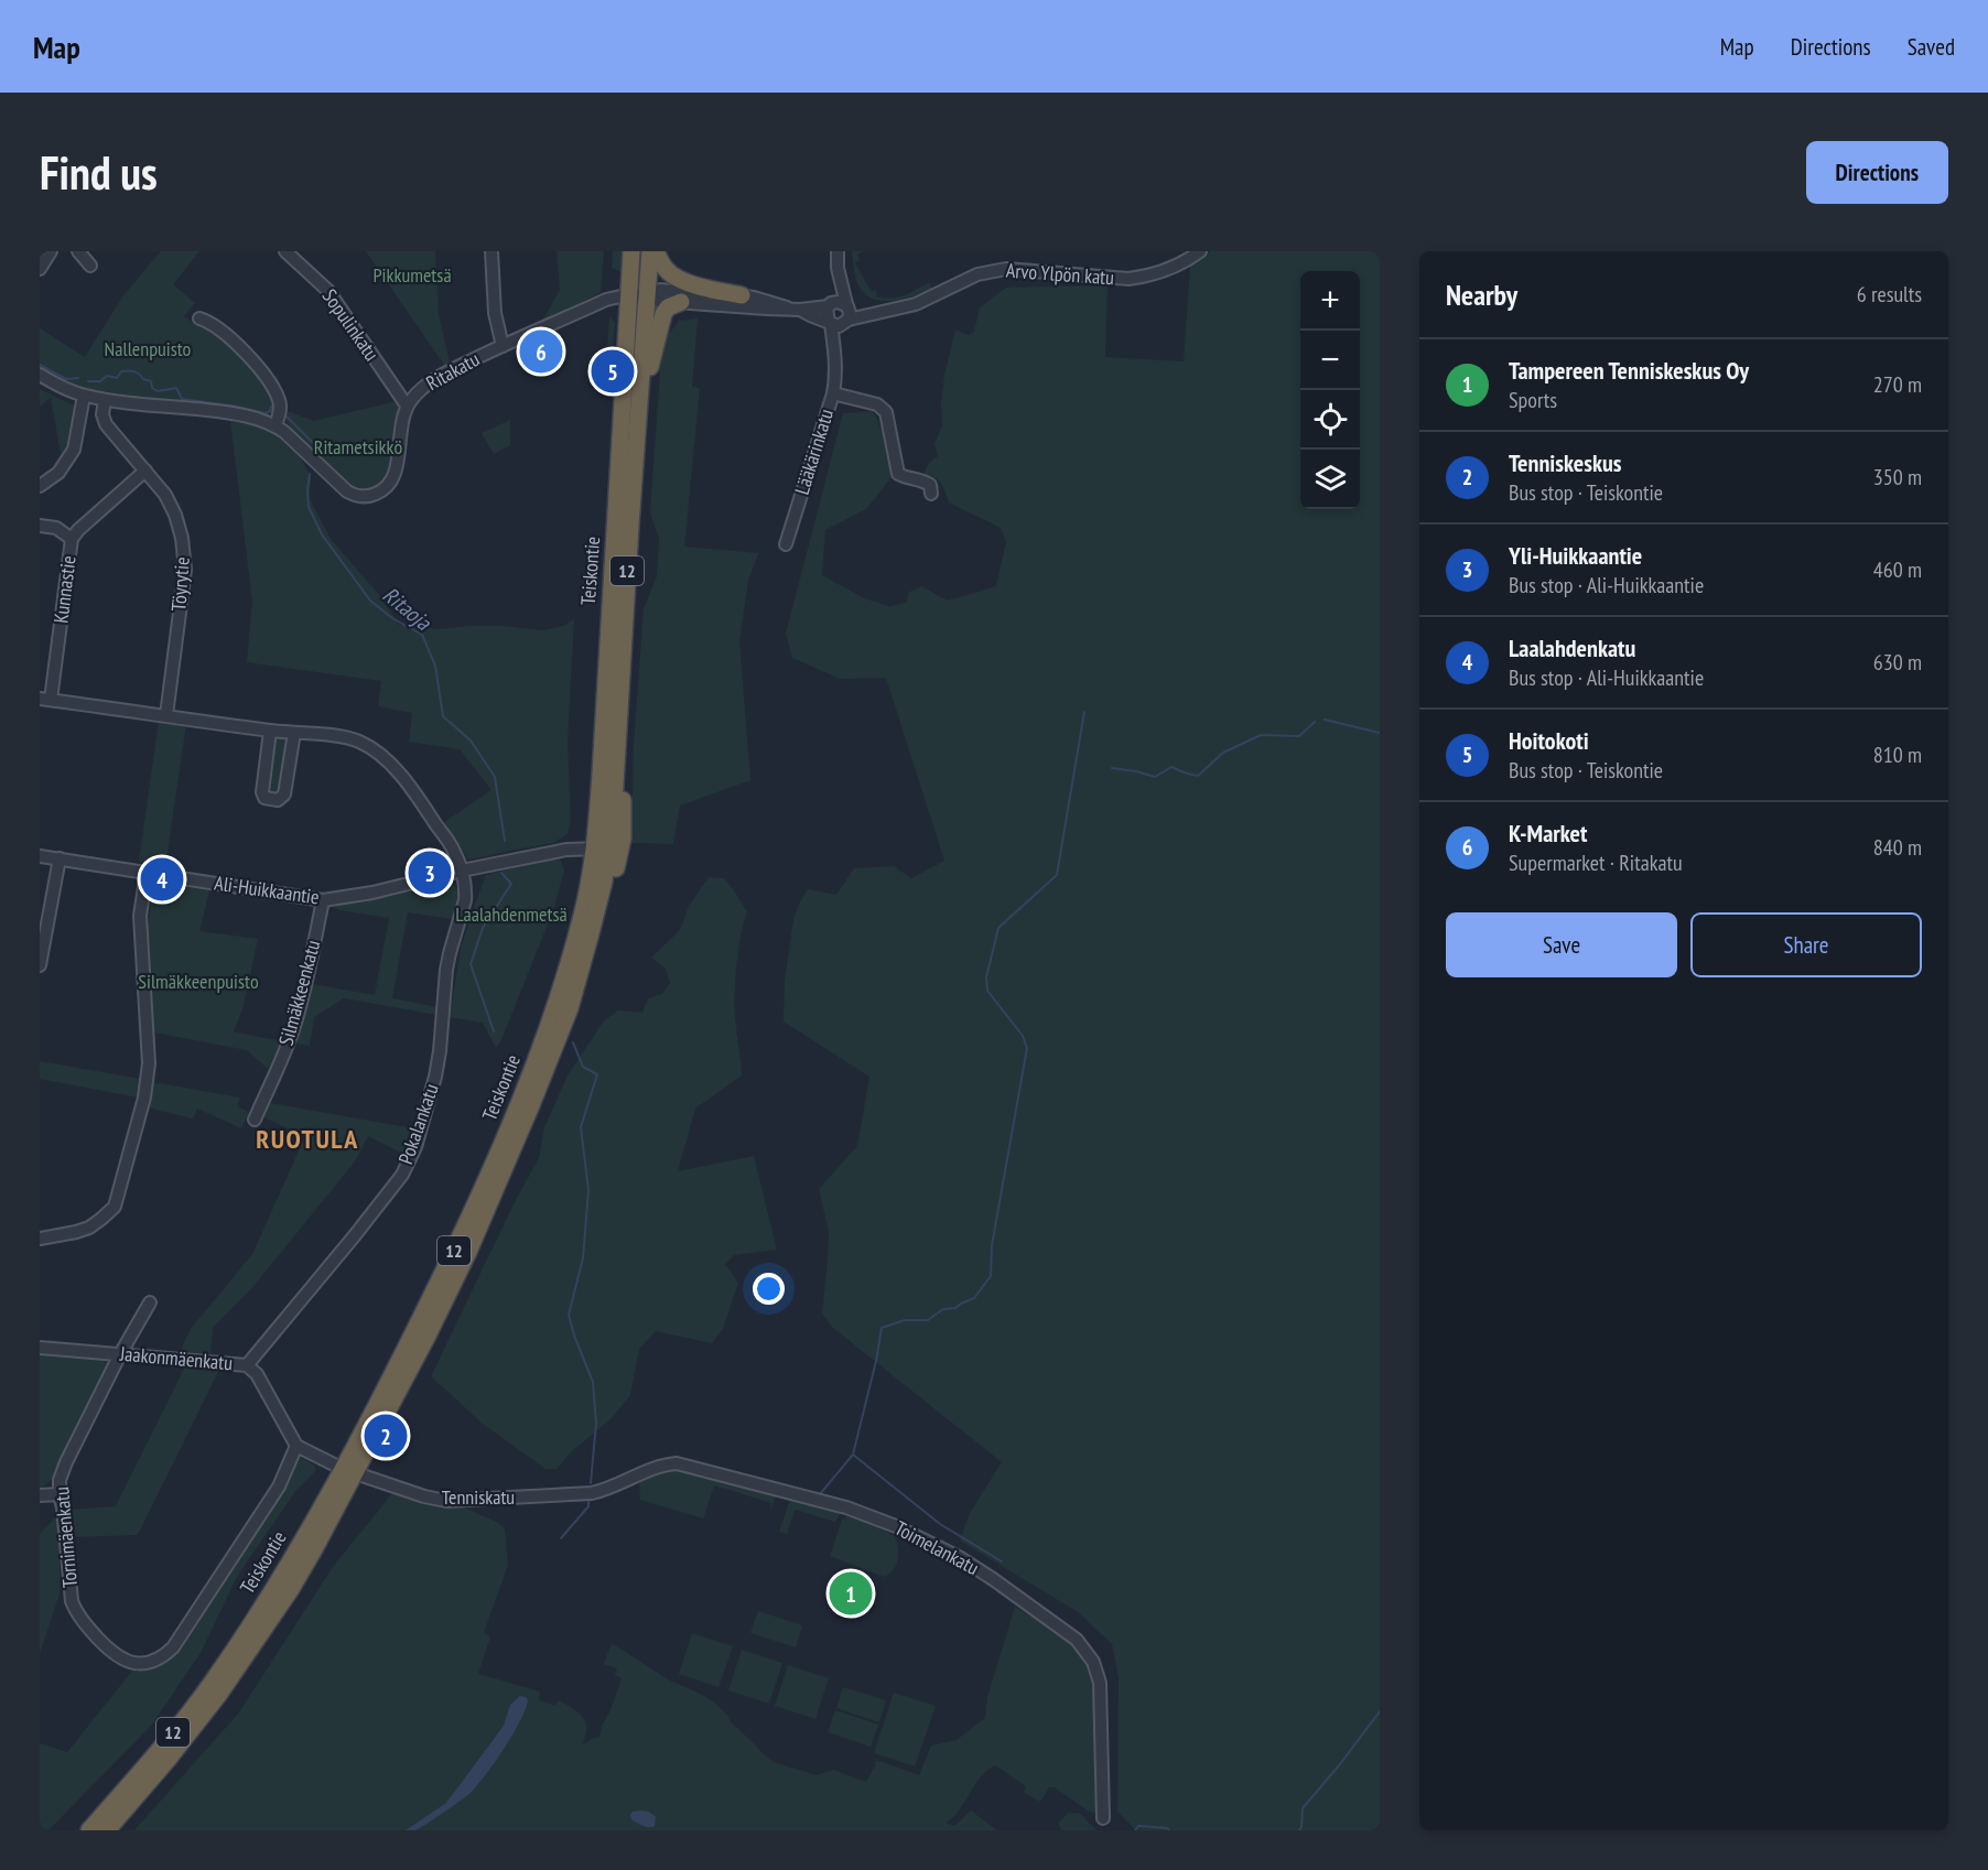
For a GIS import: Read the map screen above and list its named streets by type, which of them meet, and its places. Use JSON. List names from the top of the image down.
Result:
{
  "streets": {
    "highway": ["Teiskontie", "12"],
    "street": [
      "Arvo Ylpön katu",
      "Sopulinkatu",
      "Ritakatu",
      "Lääkärinkatu",
      "Töyrytie",
      "Kunnastie",
      "Ali-Huikkaantie",
      "Silmäkkeenkatu",
      "Pokalankatu",
      "Jaakonmäenkatu",
      "Tenniskatu",
      "Tornimäenkatu",
      "Toimelankatu"
    ]
  },
  "crossings": [
    ["Arvo Ylpön katu", "Ritakatu"],
    ["Arvo Ylpön katu", "Lääkärinkatu"],
    ["Arvo Ylpön katu", "Teiskontie"],
    ["Sopulinkatu", "Ritakatu"],
    ["Ritakatu", "Teiskontie"],
    ["Ritakatu", "Töyrytie"],
    ["Teiskontie", "12"],
    ["Teiskontie", "Ali-Huikkaantie"],
    ["Teiskontie", "Tenniskatu"],
    ["Töyrytie", "Kunnastie"],
    ["Ali-Huikkaantie", "Silmäkkeenkatu"],
    ["Ali-Huikkaantie", "Pokalankatu"],
    ["Pokalankatu", "Jaakonmäenkatu"],
    ["Jaakonmäenkatu", "Tornimäenkatu"],
    ["Tenniskatu", "Toimelankatu"]
  ],
  "districts": ["RUOTULA"],
  "water": ["Ritaoja"],
  "parks": [
    "Pikkumetsä",
    "Nallenpuisto",
    "Ritametsikkö",
    "Laalahdenmetsä",
    "Silmäkkeenpuisto"
  ],
  "page": {
    "header": "Map",
    "nav": ["Map", "Directions", "Saved"],
    "buttons": [
      "Directions",
      ["Save", "Share"]
    ],
    "title": "Find us",
    "heading": ["Nearby", "6 results"],
    "map_buttons": ["+", "−"],
    "pins": [
      "6",
      "5",
      "3",
      "4",
      "2",
      "1"
    ],
    "list": [
      {
        "mark": "1",
        "name": "Tampereen Tenniskeskus Oy",
        "note": "Sports",
        "value": "270 m"
      },
      {
        "mark": "2",
        "name": "Tenniskeskus",
        "note": "Bus stop · Teiskontie",
        "value": "350 m"
      },
      {
        "mark": "3",
        "name": "Yli-Huikkaantie",
        "note": "Bus stop · Ali-Huikkaantie",
        "value": "460 m"
      },
      {
        "mark": "4",
        "name": "Laalahdenkatu",
        "note": "Bus stop · Ali-Huikkaantie",
        "value": "630 m"
      },
      {
        "mark": "5",
        "name": "Hoitokoti",
        "note": "Bus stop · Teiskontie",
        "value": "810 m"
      },
      {
        "mark": "6",
        "name": "K-Market",
        "note": "Supermarket · Ritakatu",
        "value": "840 m"
      }
    ]
  }
}
